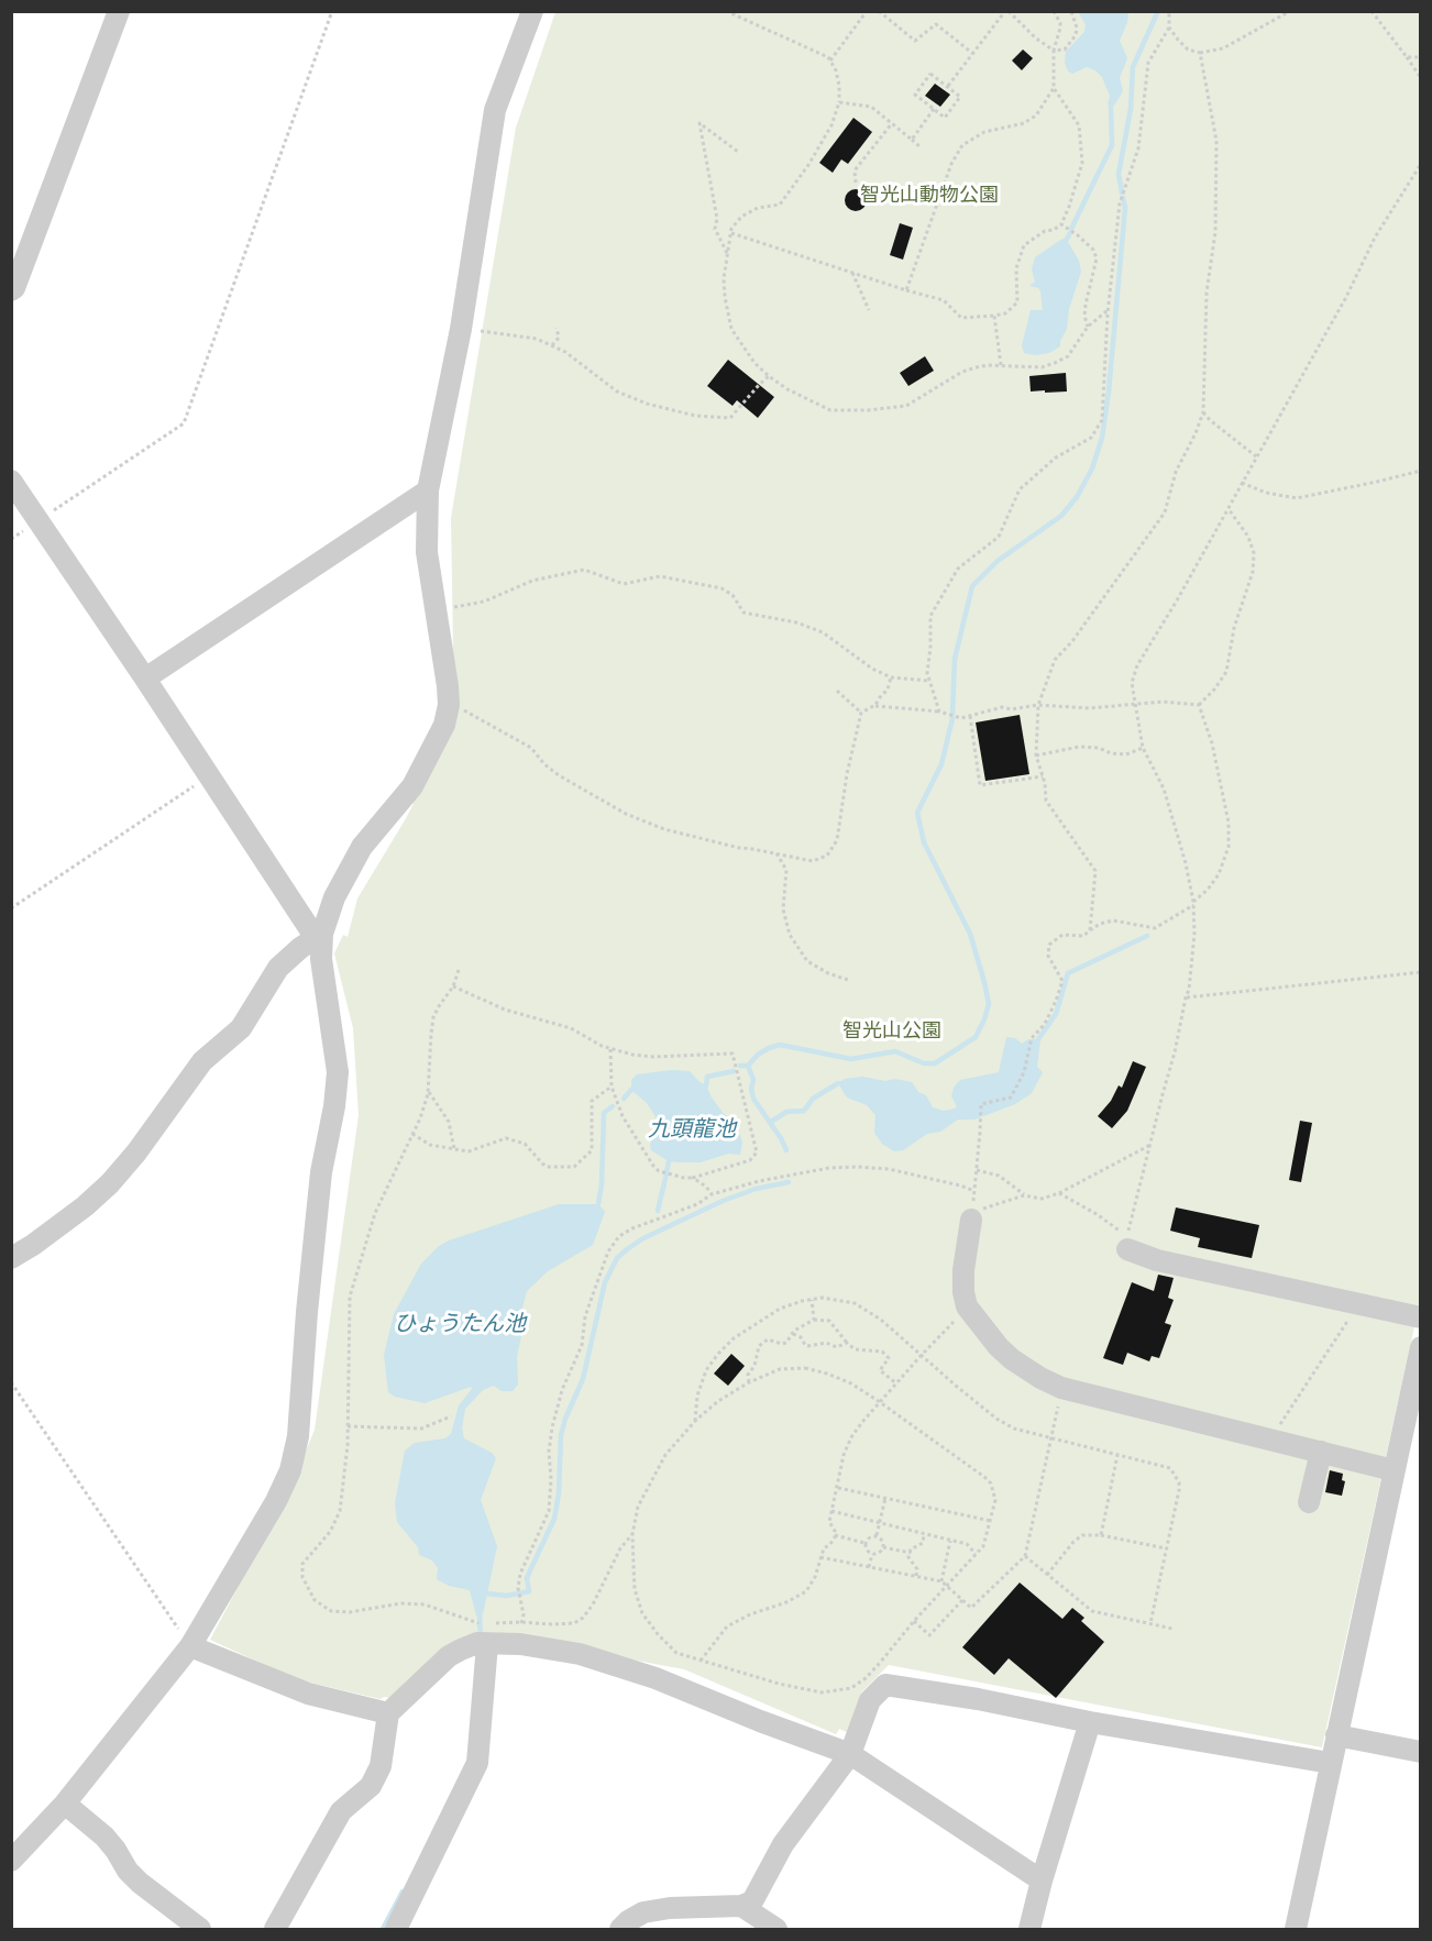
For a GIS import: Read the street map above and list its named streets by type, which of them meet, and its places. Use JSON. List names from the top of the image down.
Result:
{
  "water": ["九頭龍池", "ひょうたん池"],
  "parks": ["智光山動物公園", "智光山公園"]
}
